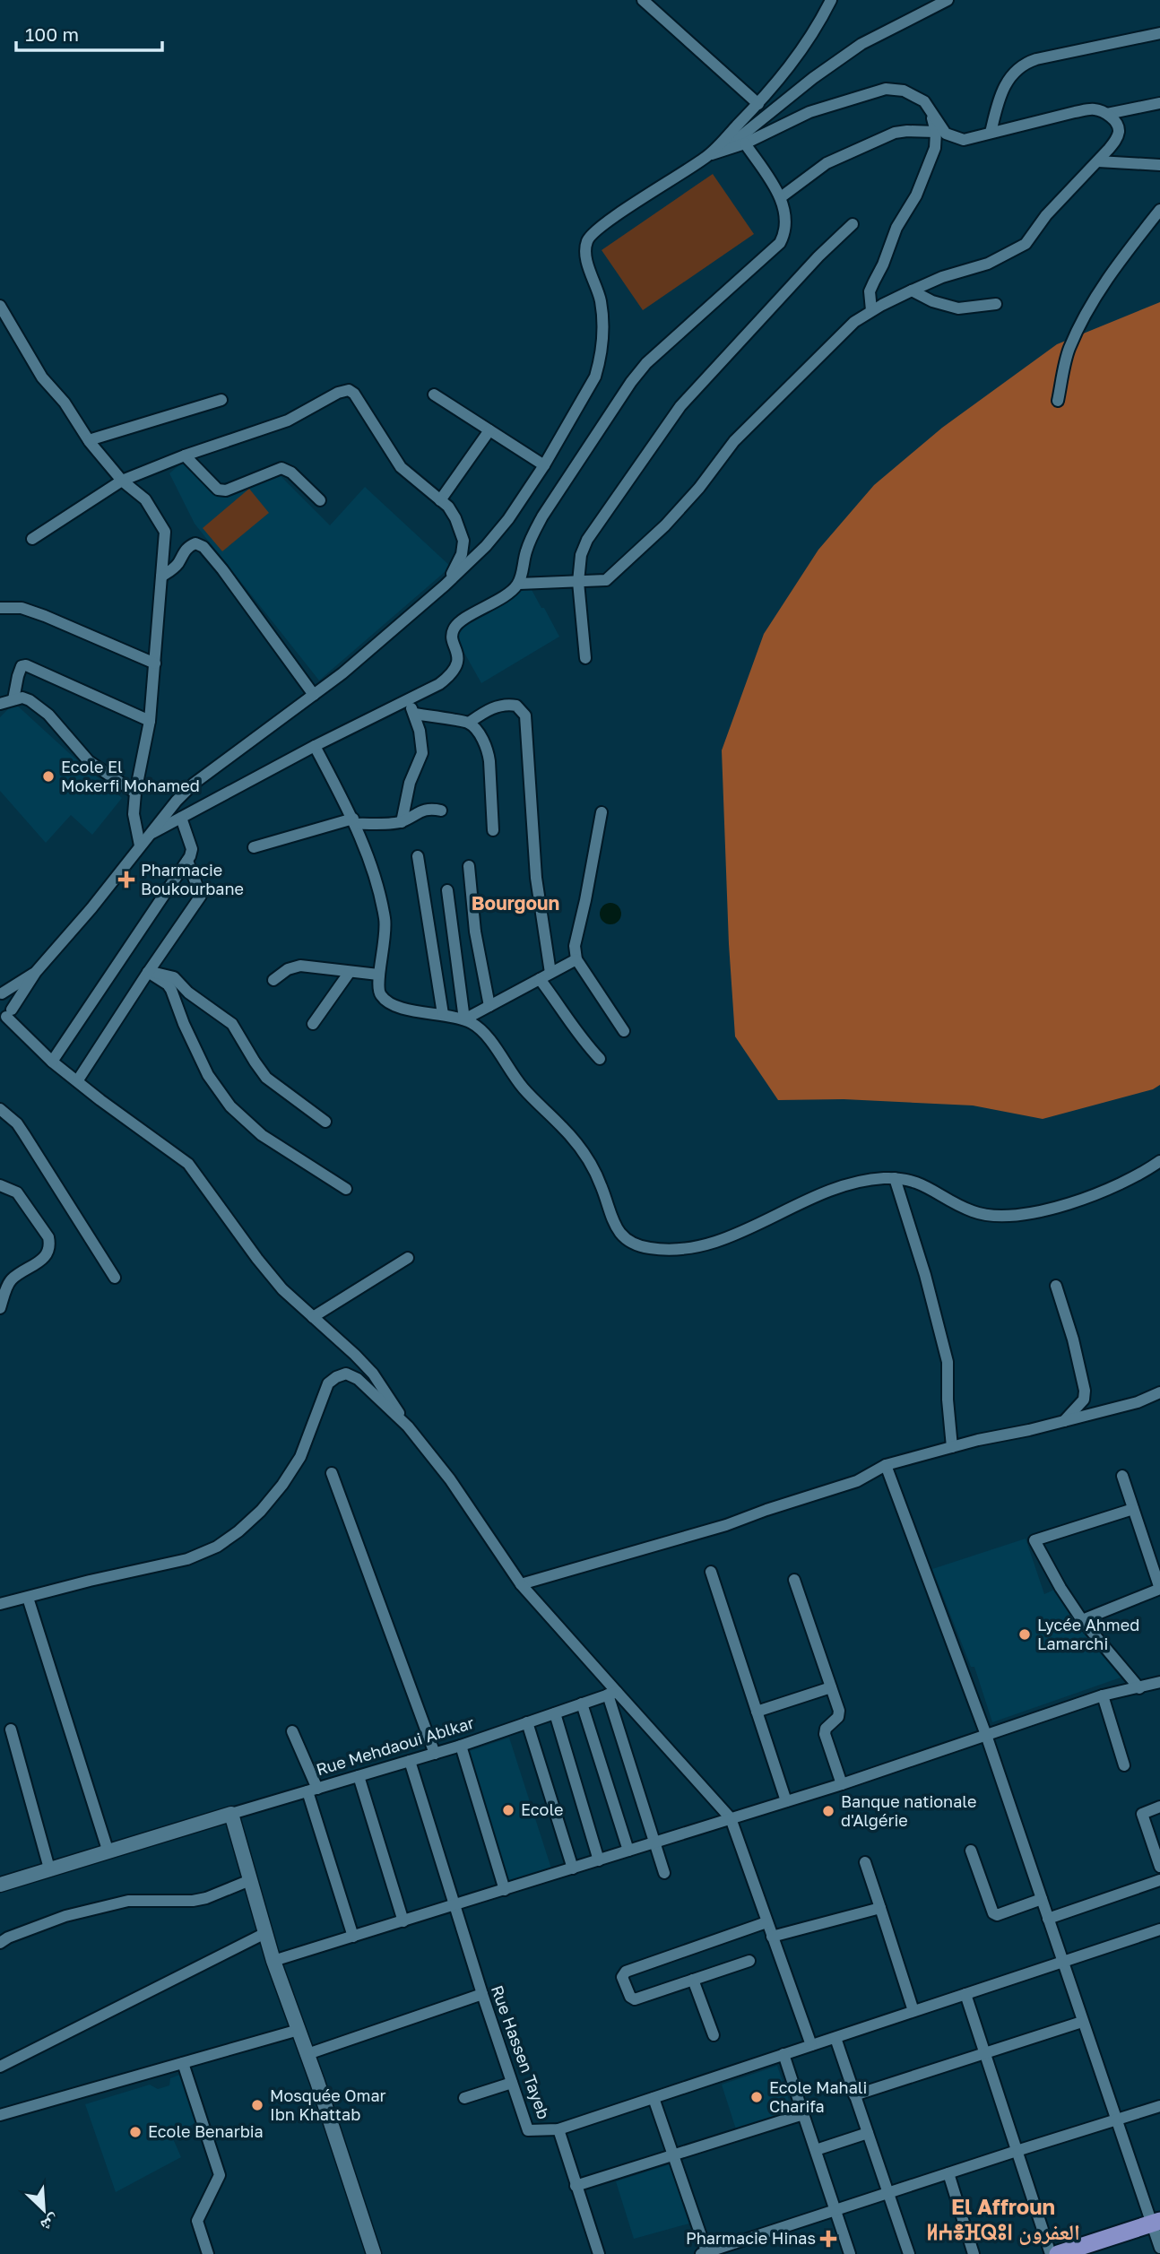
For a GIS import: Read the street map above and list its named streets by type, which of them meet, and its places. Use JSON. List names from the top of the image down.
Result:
{
  "streets": {
    "street": ["Rue Mehdaoui Ablkar", "Rue Hassen Tayeb"]
  },
  "crossings": [
    ["Rue Mehdaoui Ablkar", "Rue Hassen Tayeb"]
  ],
  "districts": ["Bourgoun", "El Affroun ⵍⵄⴻⴼⵕⵓⵏ العفرون"],
  "places": {
    "other": [
      "Ecole El Mokerfi Mohamed",
      "Lycée Ahmed Lamarchi",
      "Ecole",
      "Banque nationale d'Algérie",
      "Ecole Mahali Charifa",
      "Mosquée Omar Ibn Khattab",
      "Ecole Benarbia"
    ],
    "health": ["Pharmacie Boukourbane", "Pharmacie Hinas"]
  },
  "scale_bar": "100 m",
  "north": "bottom right"
}
